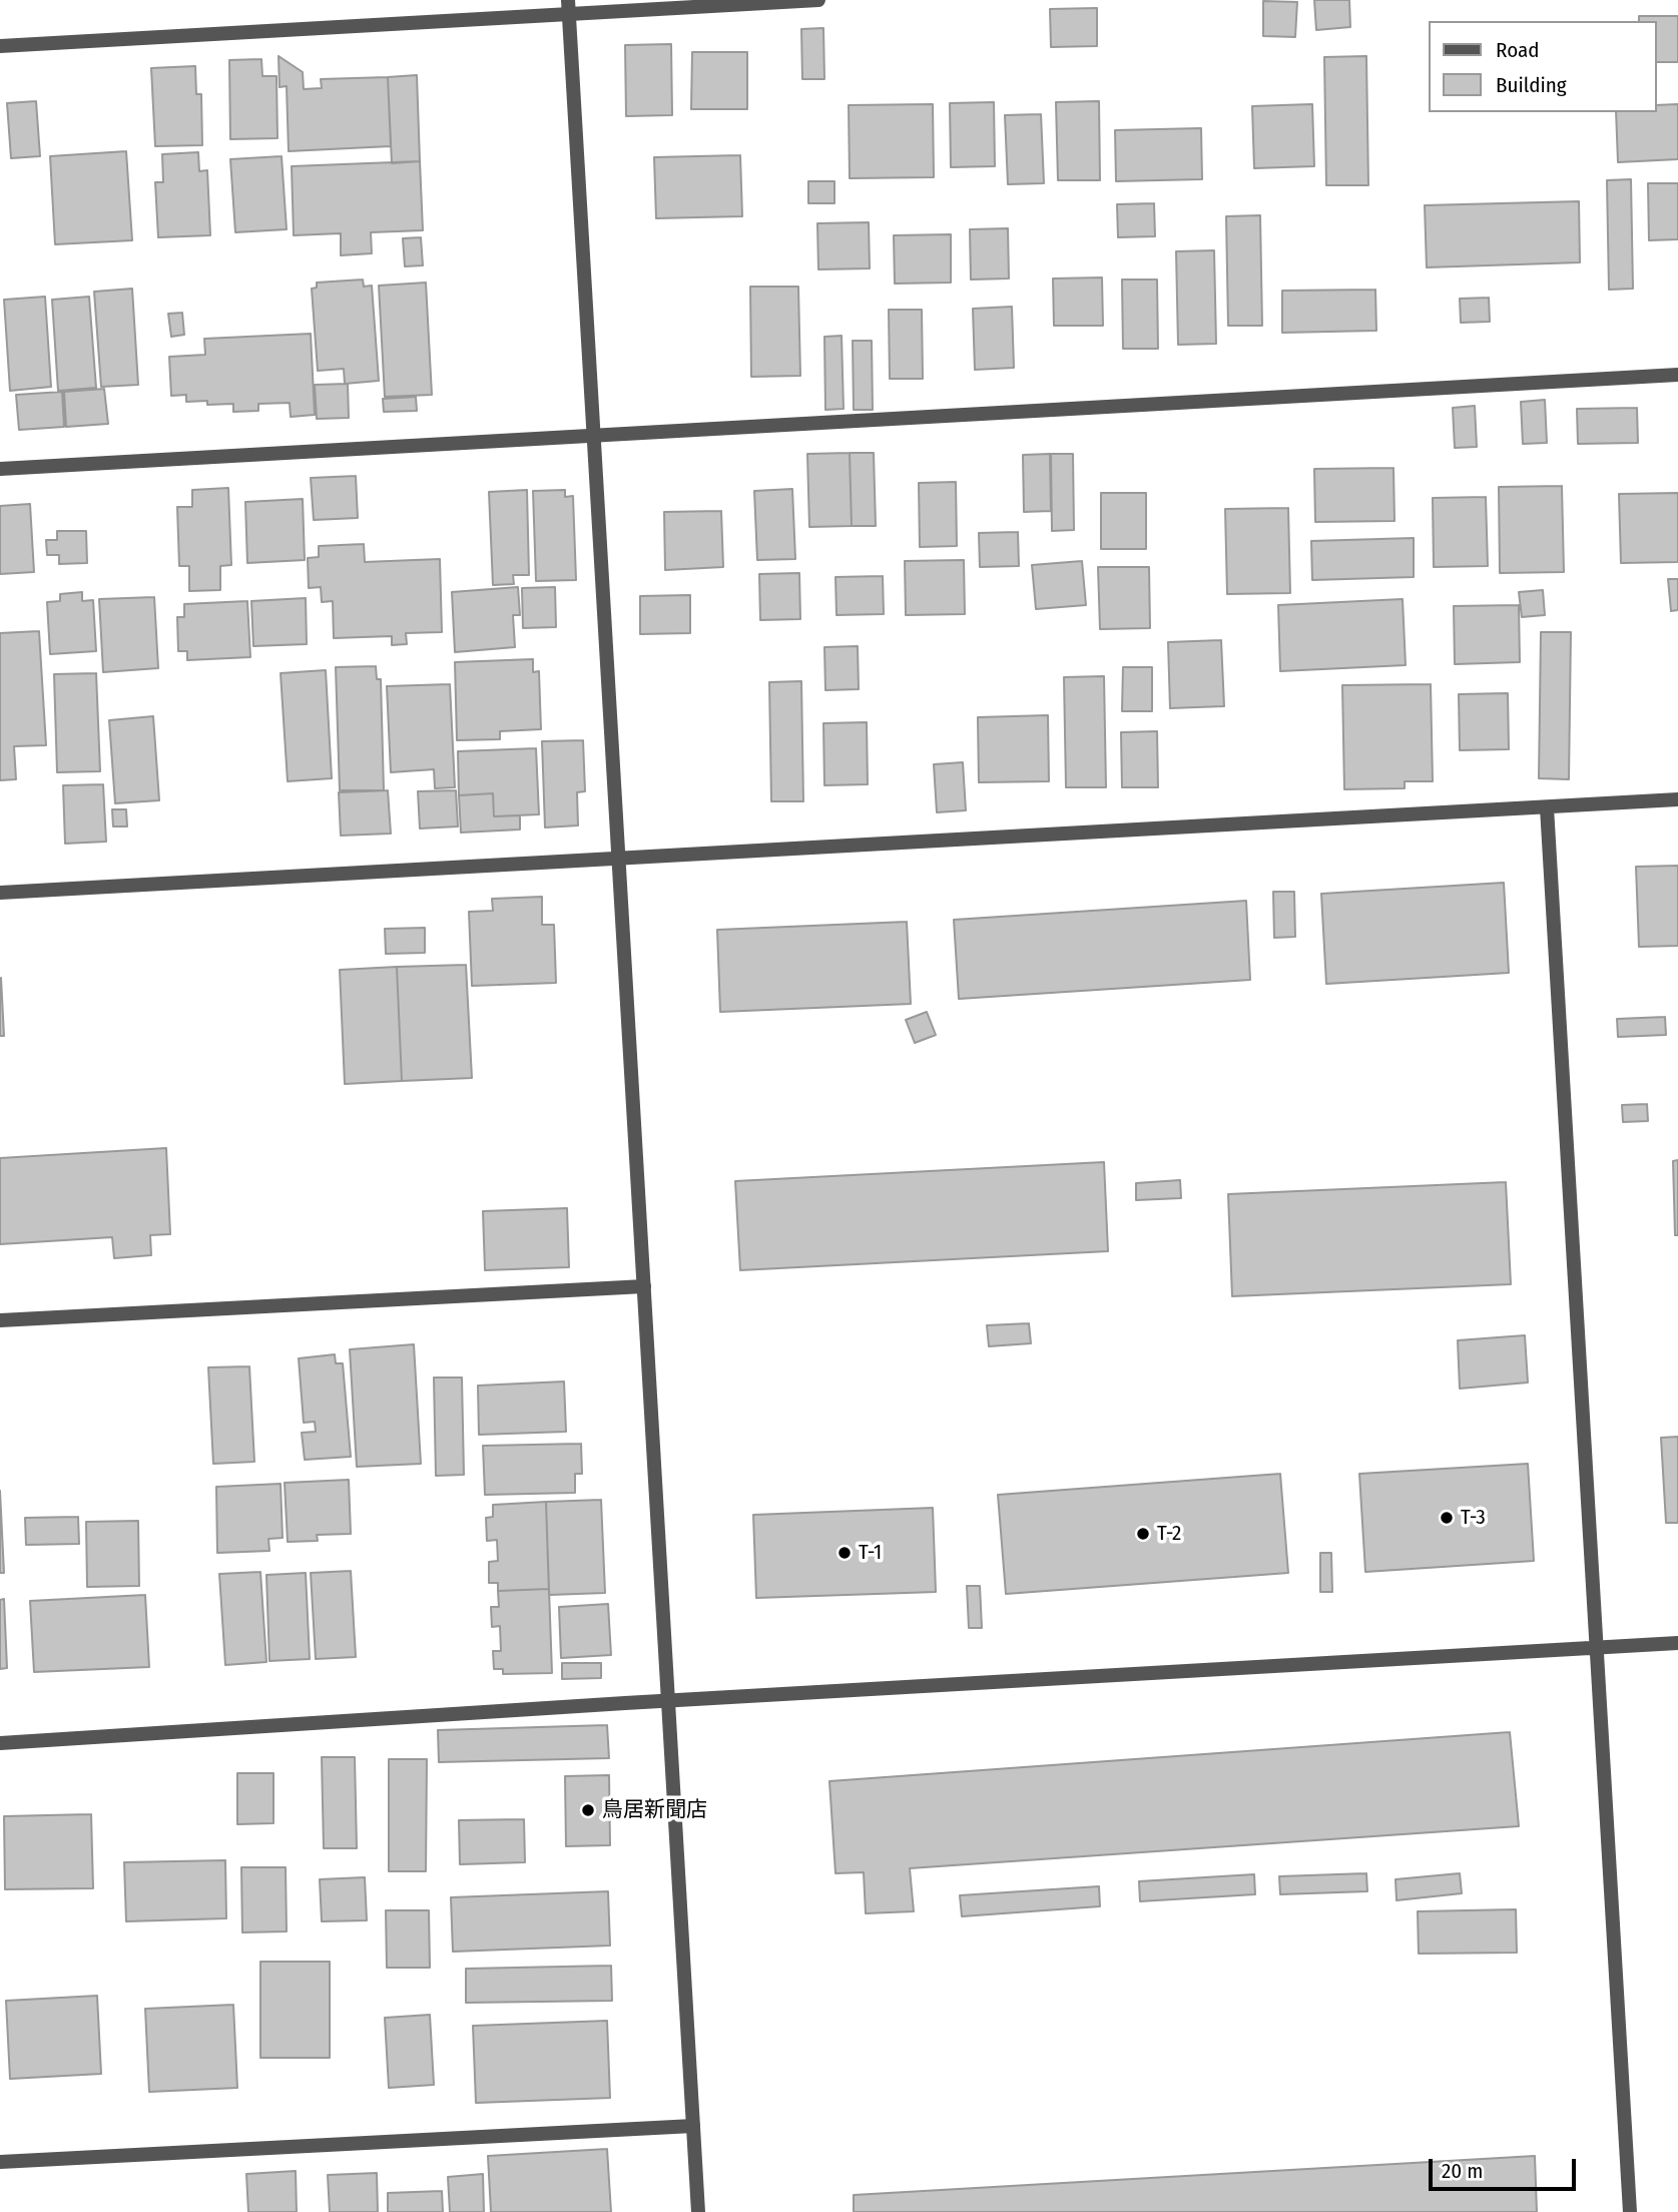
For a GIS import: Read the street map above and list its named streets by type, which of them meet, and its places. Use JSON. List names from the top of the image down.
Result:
{
  "places": [
    "T-3",
    "T-2",
    "T-1",
    "鳥居新聞店"
  ],
  "legend": ["Road", "Building"],
  "scale_bar": "20 m"
}
